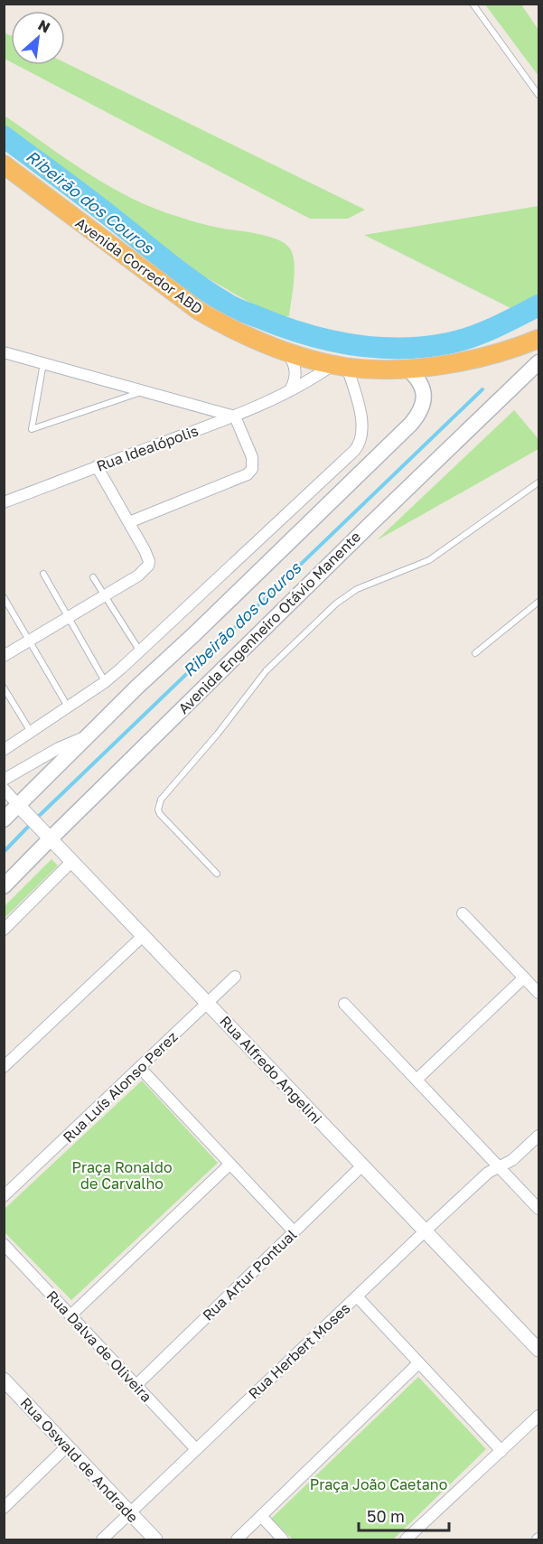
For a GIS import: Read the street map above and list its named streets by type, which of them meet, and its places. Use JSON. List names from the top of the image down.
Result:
{
  "streets": {
    "highway": ["Avenida Corredor ABD"],
    "main road": ["Avenida Engenheiro Otávio Manente"],
    "street": [
      "Rua Idealópolis",
      "Rua Alfredo Angelini",
      "Rua Luís Alonso Perez",
      "Rua Artur Pontual",
      "Rua Dalva de Oliveira",
      "Rua Herbert Moses",
      "Rua Oswald de Andrade"
    ]
  },
  "crossings": [
    ["Avenida Corredor ABD", "Rua Idealópolis"],
    ["Avenida Engenheiro Otávio Manente", "Rua Alfredo Angelini"],
    ["Rua Alfredo Angelini", "Rua Luís Alonso Perez"],
    ["Rua Alfredo Angelini", "Rua Artur Pontual"],
    ["Rua Alfredo Angelini", "Rua Herbert Moses"],
    ["Rua Artur Pontual", "Rua Dalva de Oliveira"],
    ["Rua Dalva de Oliveira", "Rua Herbert Moses"],
    ["Rua Herbert Moses", "Rua Oswald de Andrade"]
  ],
  "water": ["Ribeirão dos Couros"],
  "parks": ["Praça Ronaldo de Carvalho", "Praça João Caetano"],
  "scale_bar": "50 m",
  "north": "top right"
}
